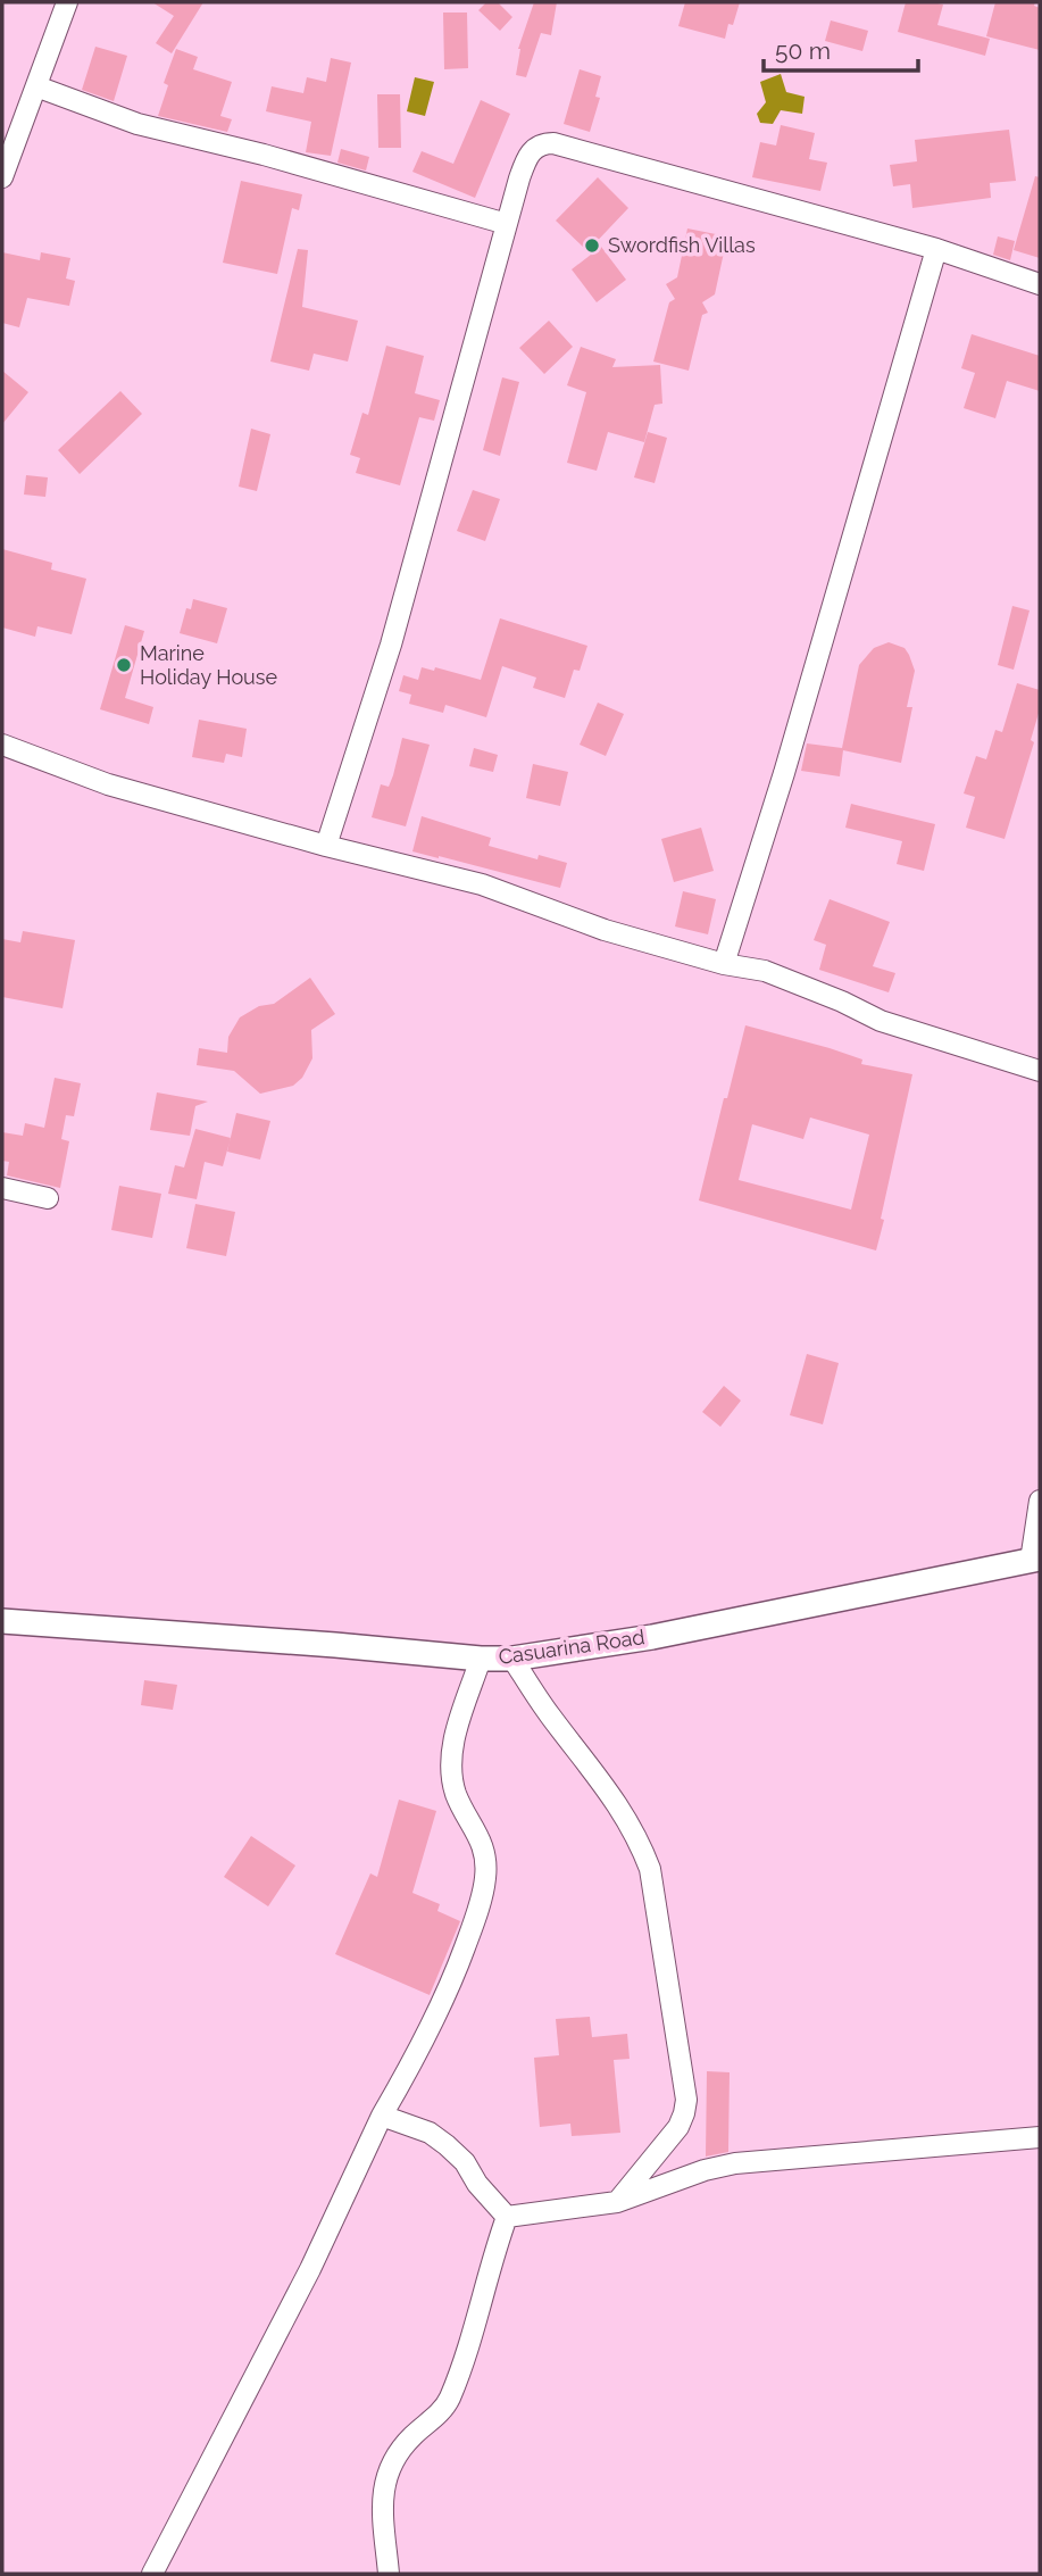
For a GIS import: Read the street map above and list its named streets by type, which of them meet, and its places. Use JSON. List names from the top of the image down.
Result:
{
  "streets": {
    "street": ["Casuarina Road"]
  },
  "places": ["Swordfish Villas", "Marine Holiday House"],
  "scale_bar": "50 m"
}
